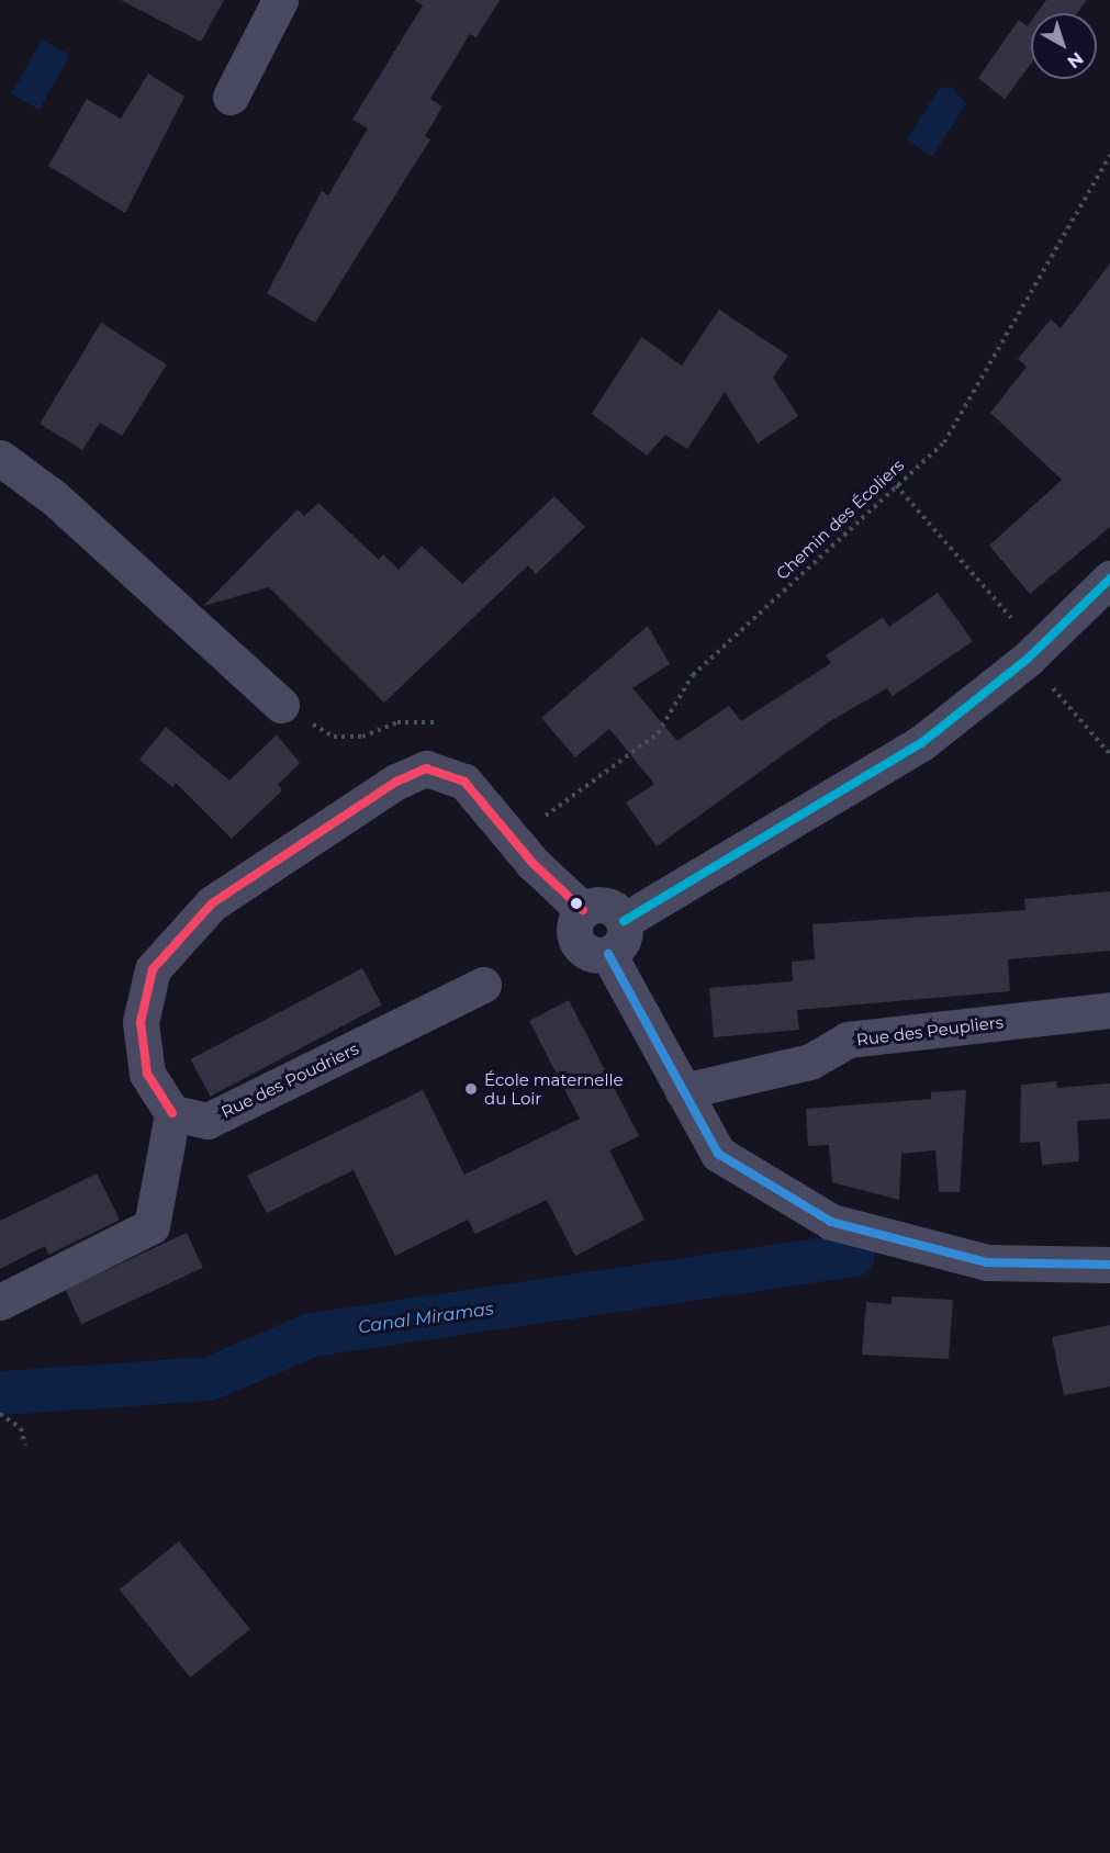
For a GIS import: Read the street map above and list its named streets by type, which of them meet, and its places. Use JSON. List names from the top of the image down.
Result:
{
  "streets": {
    "street": ["Rue des Peupliers", "Rue des Poudriers"],
    "path": ["Chemin des Écoliers"]
  },
  "water": ["Canal Miramas"],
  "places": ["École maternelle du Loir"],
  "north": "bottom right"
}
